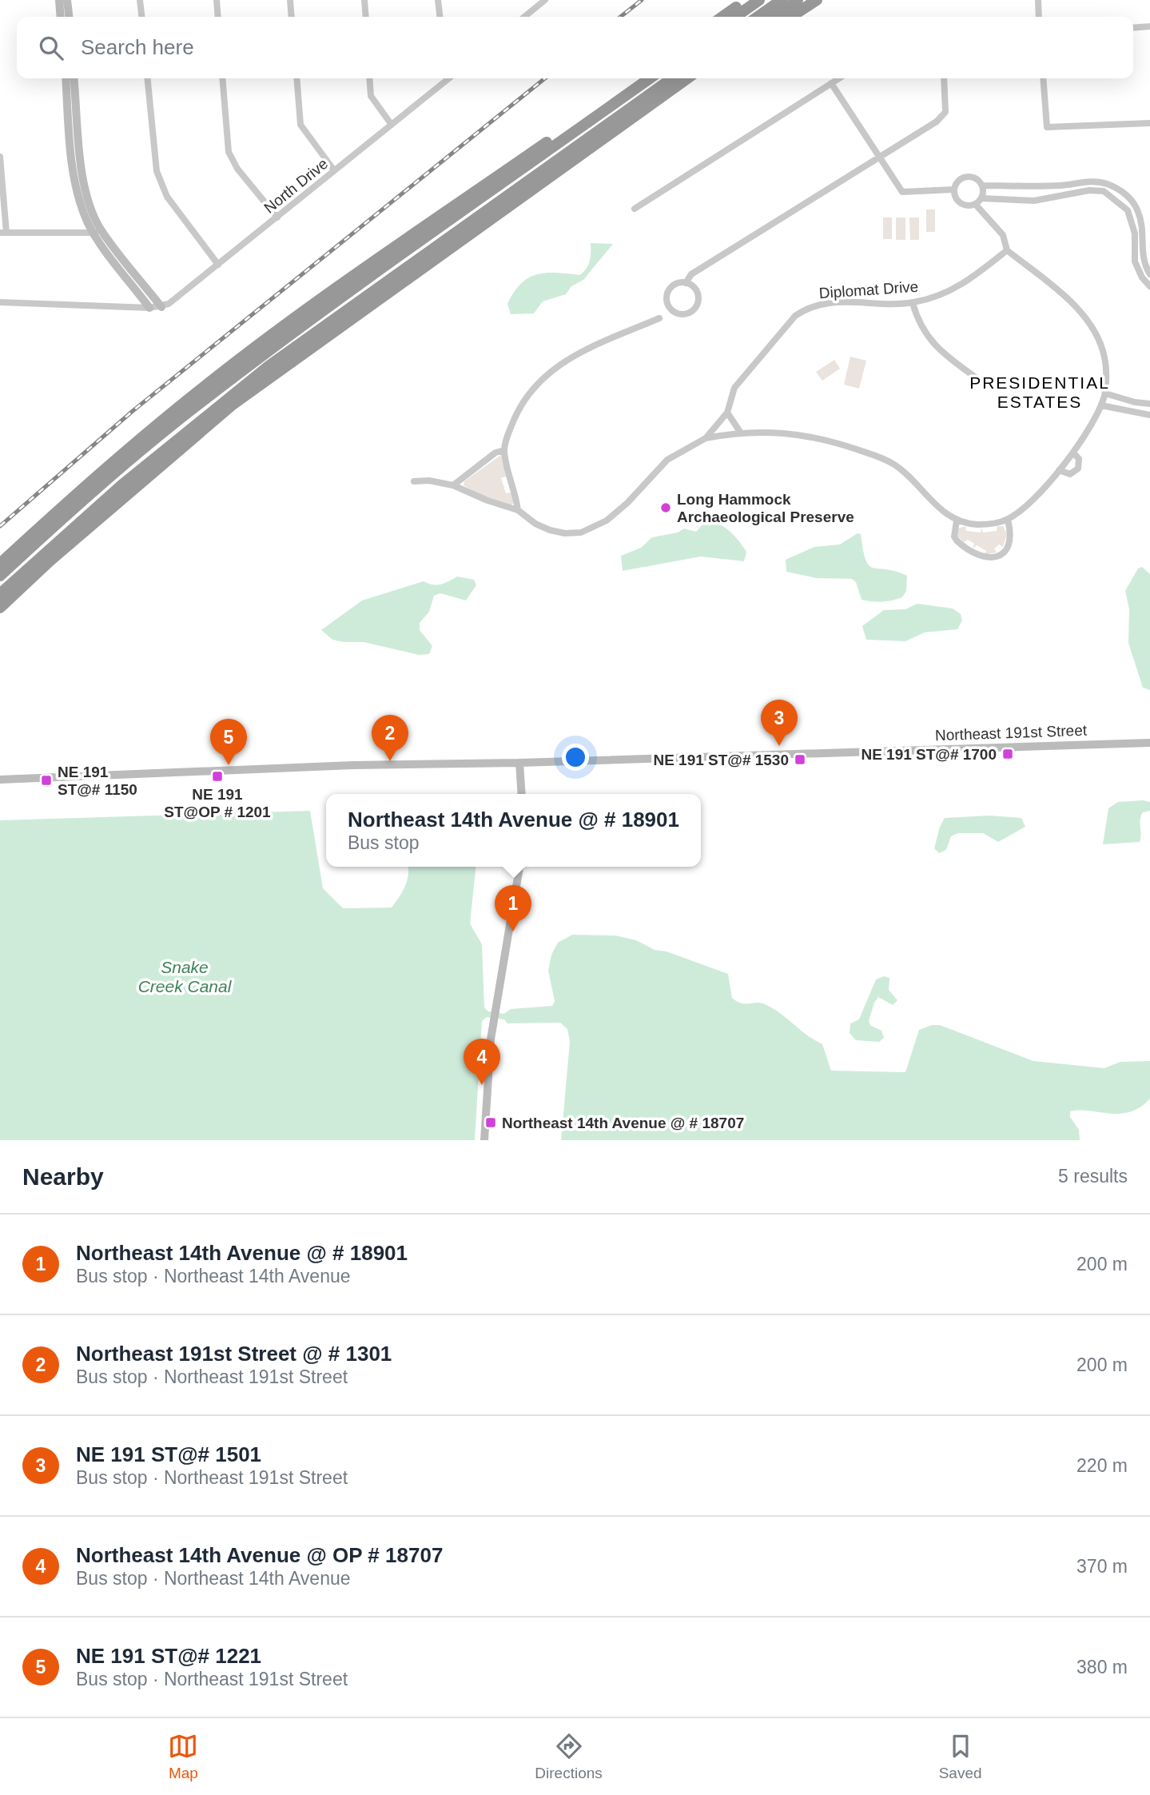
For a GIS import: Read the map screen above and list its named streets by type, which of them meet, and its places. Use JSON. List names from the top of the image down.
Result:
{
  "streets": {
    "street": ["North Drive", "Diplomat Drive", "Northeast 191st Street"]
  },
  "districts": ["PRESIDENTIAL ESTATES"],
  "water": ["Snake Creek Canal"],
  "places": {
    "other": ["Long Hammock Archaeological Preserve"],
    "transit": [
      "NE 191 ST@# 1700",
      "NE 191 ST@# 1530",
      "NE 191 ST@OP # 1201",
      "NE 191 ST@# 1150",
      "Northeast 14th Avenue @ # 18707"
    ]
  },
  "page": {
    "search": "Search here",
    "pins": [
      "3",
      "2",
      "5",
      "1",
      "4"
    ],
    "popup": ["Northeast 14th Avenue @ # 18901", "Bus stop"],
    "heading": ["Nearby", "5 results"],
    "list": [
      {
        "mark": "1",
        "name": "Northeast 14th Avenue @ # 18901",
        "note": "Bus stop · Northeast 14th Avenue",
        "value": "200 m"
      },
      {
        "mark": "2",
        "name": "Northeast 191st Street @ # 1301",
        "note": "Bus stop · Northeast 191st Street",
        "value": "200 m"
      },
      {
        "mark": "3",
        "name": "NE 191 ST@# 1501",
        "note": "Bus stop · Northeast 191st Street",
        "value": "220 m"
      },
      {
        "mark": "4",
        "name": "Northeast 14th Avenue @ OP # 18707",
        "note": "Bus stop · Northeast 14th Avenue",
        "value": "370 m"
      },
      {
        "mark": "5",
        "name": "NE 191 ST@# 1221",
        "note": "Bus stop · Northeast 191st Street",
        "value": "380 m"
      }
    ],
    "nav": ["Map", "Directions", "Saved"]
  }
}
